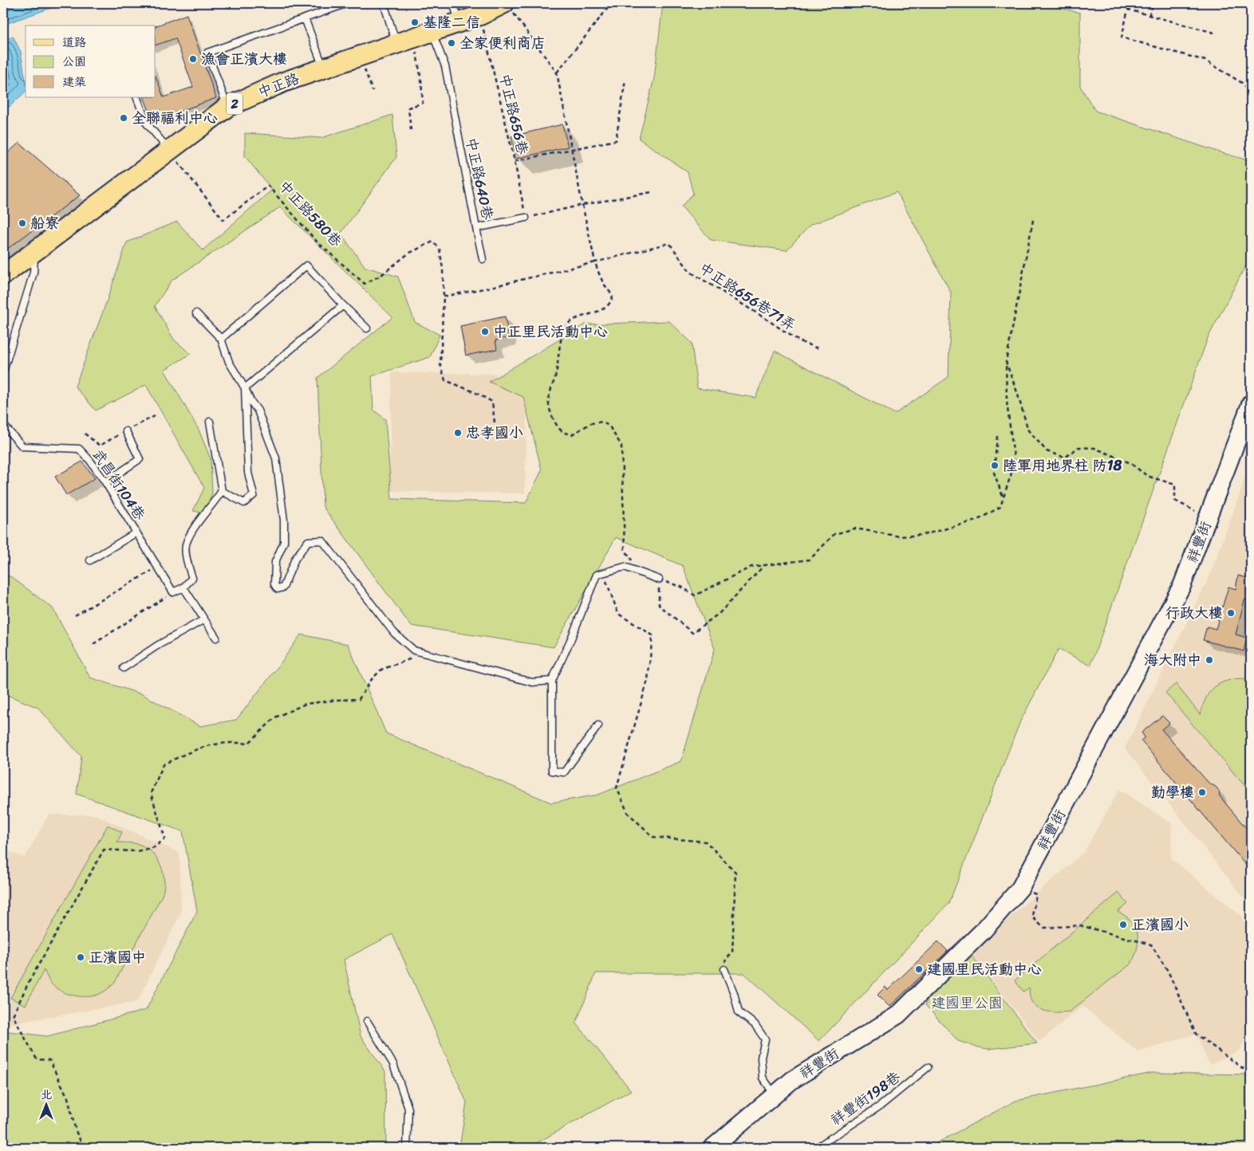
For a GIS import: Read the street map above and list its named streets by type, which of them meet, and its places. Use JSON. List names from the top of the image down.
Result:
{
  "streets": {
    "main road": ["中正路", "2"],
    "street": ["祥豐街"],
    "lane": ["中正路640巷", "武昌街104巷", "祥豐街198巷"],
    "path": ["中正路656巷", "中正路580巷", "中正路656巷71弄"]
  },
  "crossings": [
    ["中正路", "中正路656巷"],
    ["中正路", "中正路640巷"],
    ["中正路", "中正路580巷"],
    ["中正路656巷", "中正路640巷"]
  ],
  "parks": ["建國里公園"],
  "places": [
    "基隆二信",
    "全家便利商店",
    "漁會正濱大樓",
    "全聯福利中心",
    "船寮",
    "中正里民活動中心",
    "忠孝國小",
    "陸軍用地界柱 防18",
    "行政大樓",
    "海大附中",
    "勤學樓",
    "正濱國小",
    "正濱國中",
    "建國里民活動中心"
  ],
  "legend": ["道路", "公園", "建築"],
  "north": "top"
}
